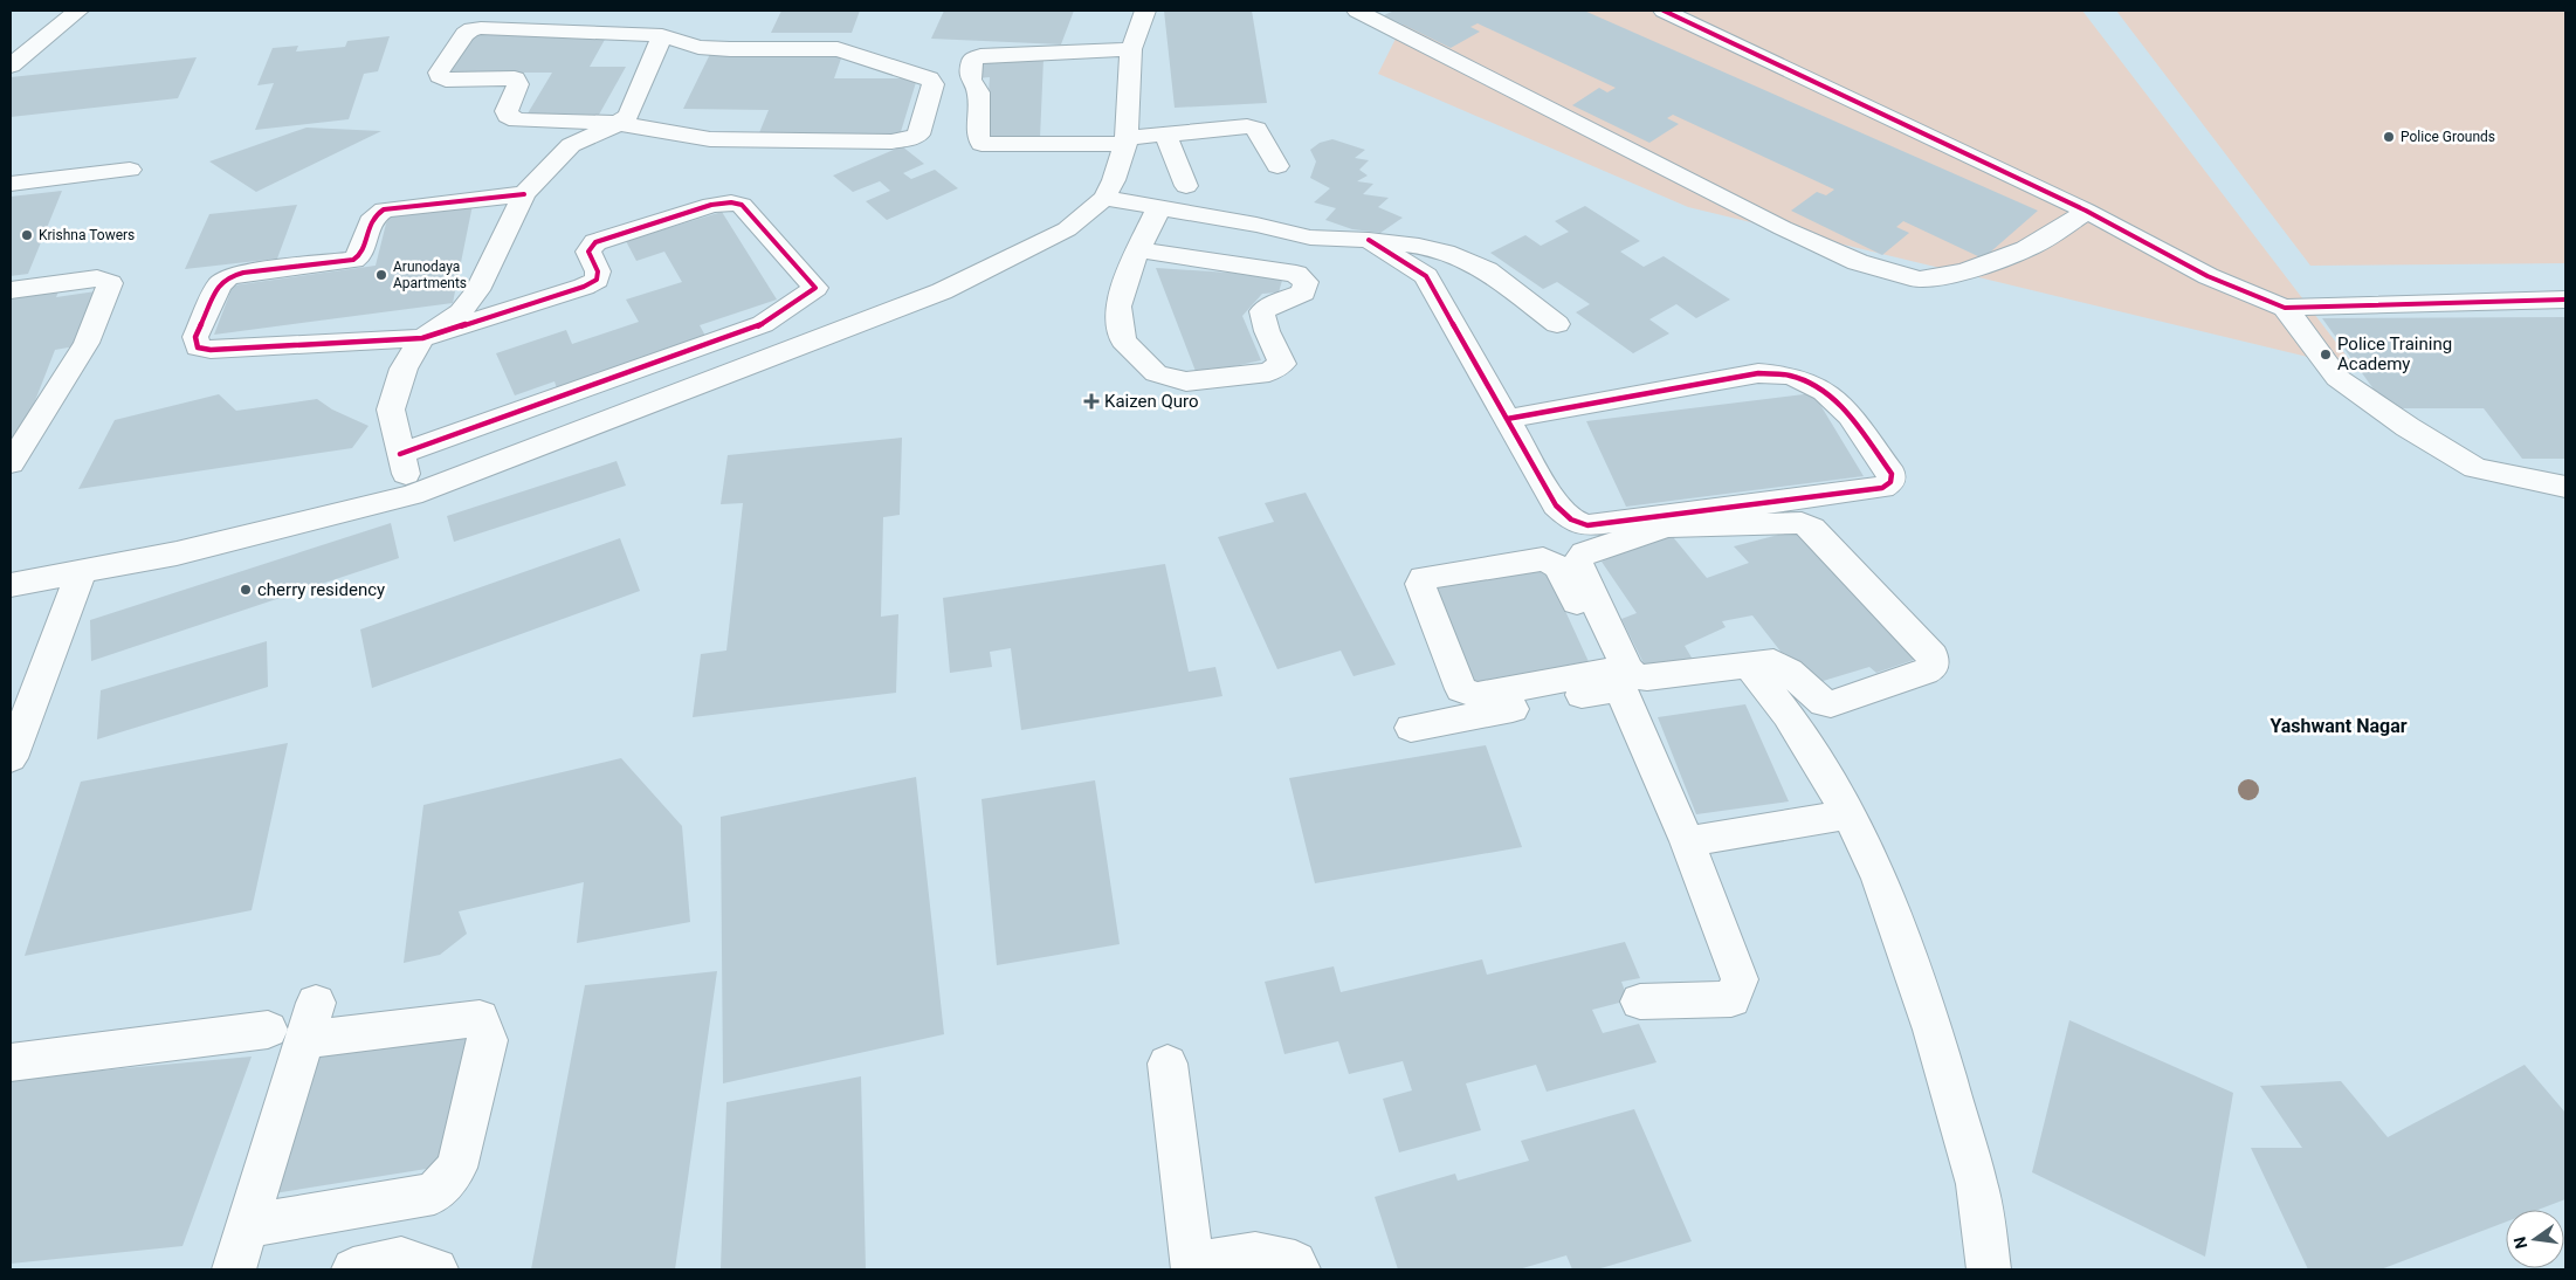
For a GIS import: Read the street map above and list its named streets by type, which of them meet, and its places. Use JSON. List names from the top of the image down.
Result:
{
  "districts": ["Yashwant Nagar"],
  "places": {
    "other": [
      "Police Grounds",
      "Krishna Towers",
      "Arunodaya Apartments",
      "Police Training Academy",
      "cherry residency"
    ],
    "health": ["Kaizen Quro"]
  },
  "north": "left"
}
